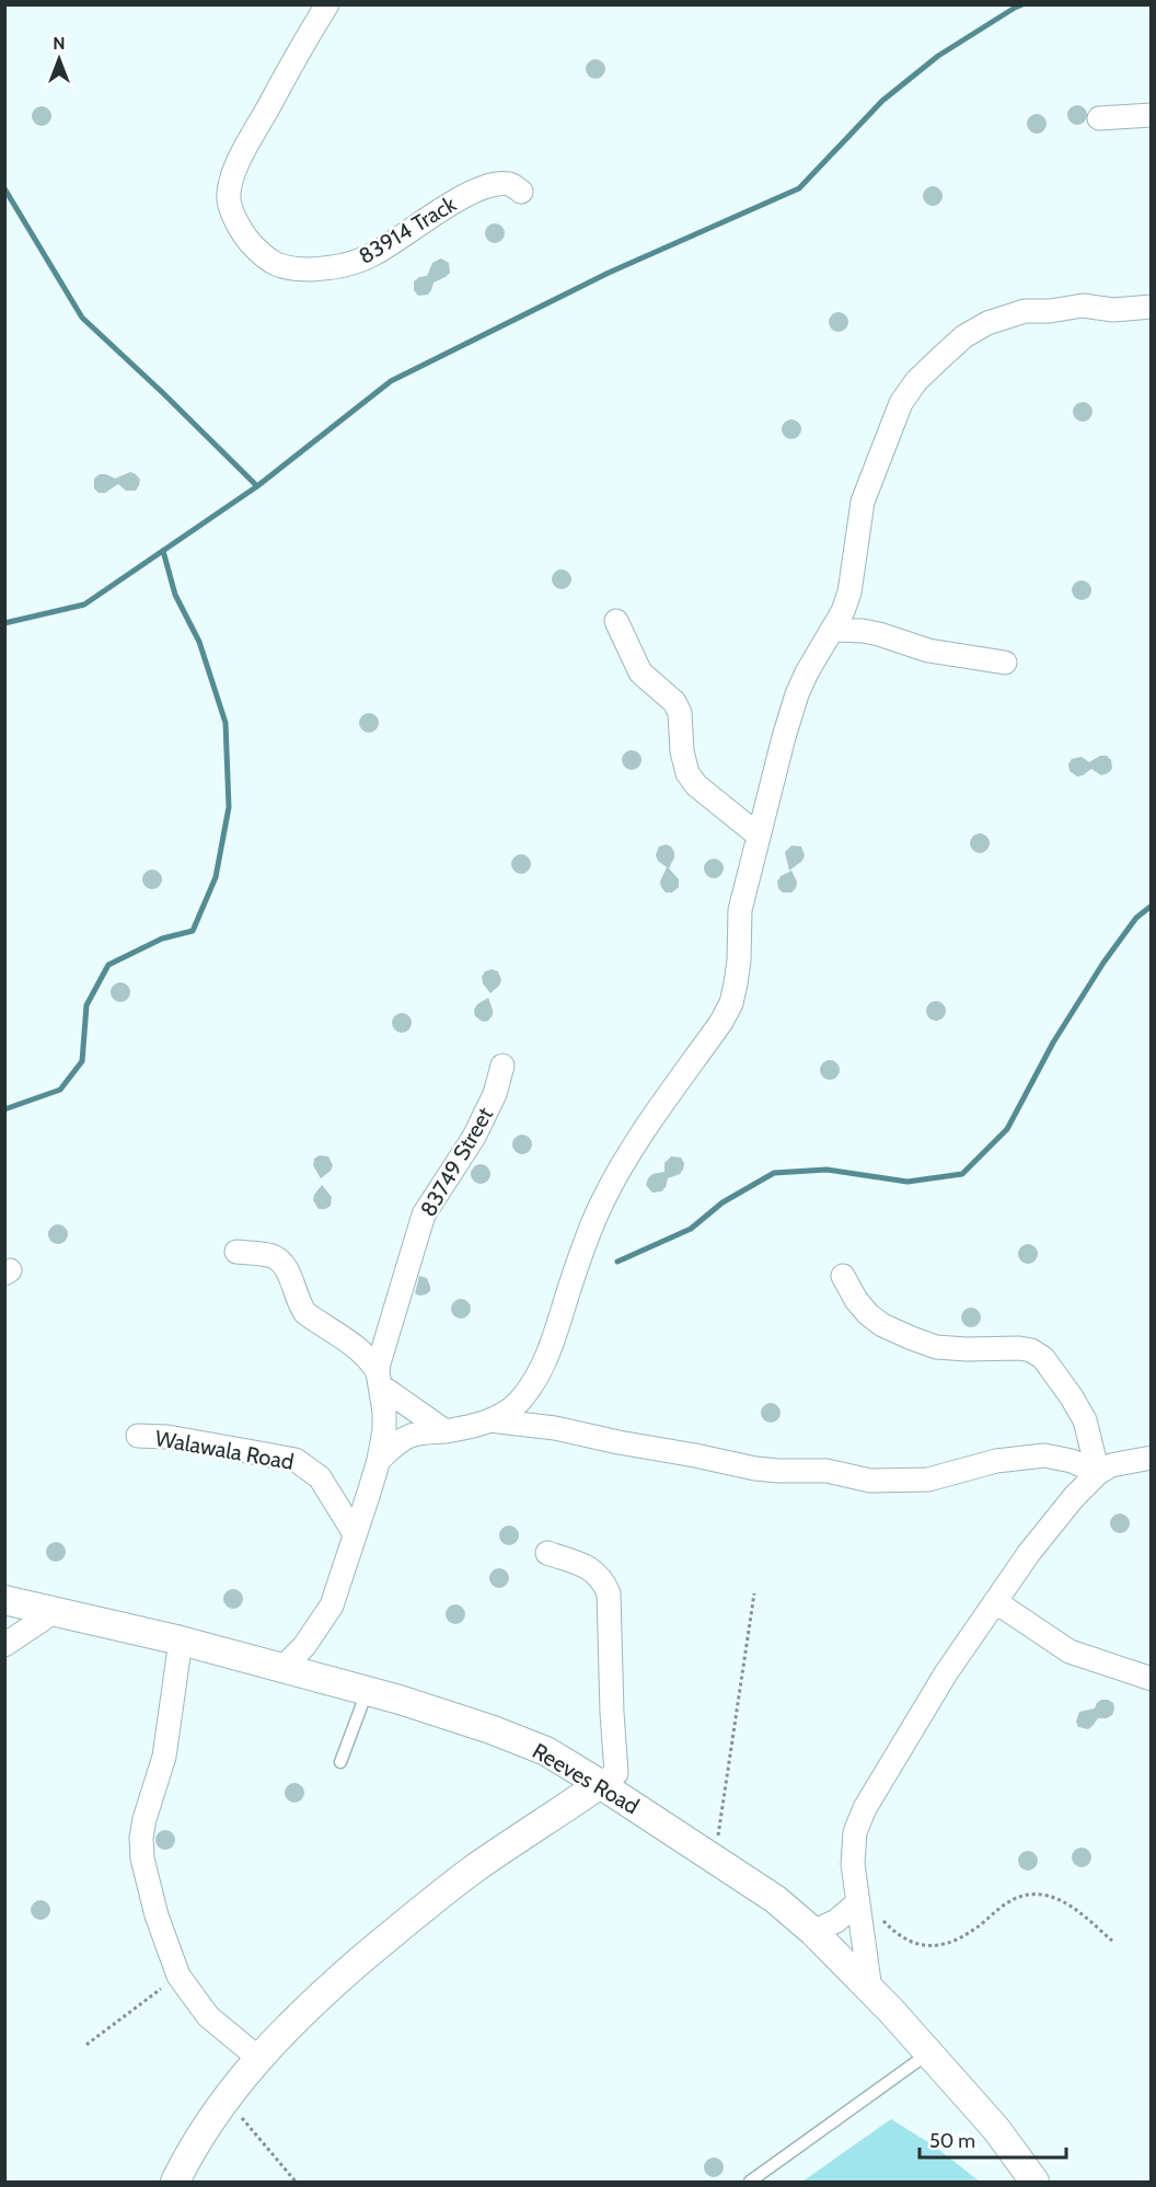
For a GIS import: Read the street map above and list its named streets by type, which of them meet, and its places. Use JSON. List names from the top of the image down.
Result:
{
  "streets": {
    "street": [
      "83914 Track",
      "83749 Street",
      "Walawala Road",
      "Reeves Road"
    ]
  },
  "crossings": [
    ["83749 Street", "Walawala Road"],
    ["83749 Street", "Reeves Road"]
  ],
  "scale_bar": "50 m",
  "north": "top"
}
